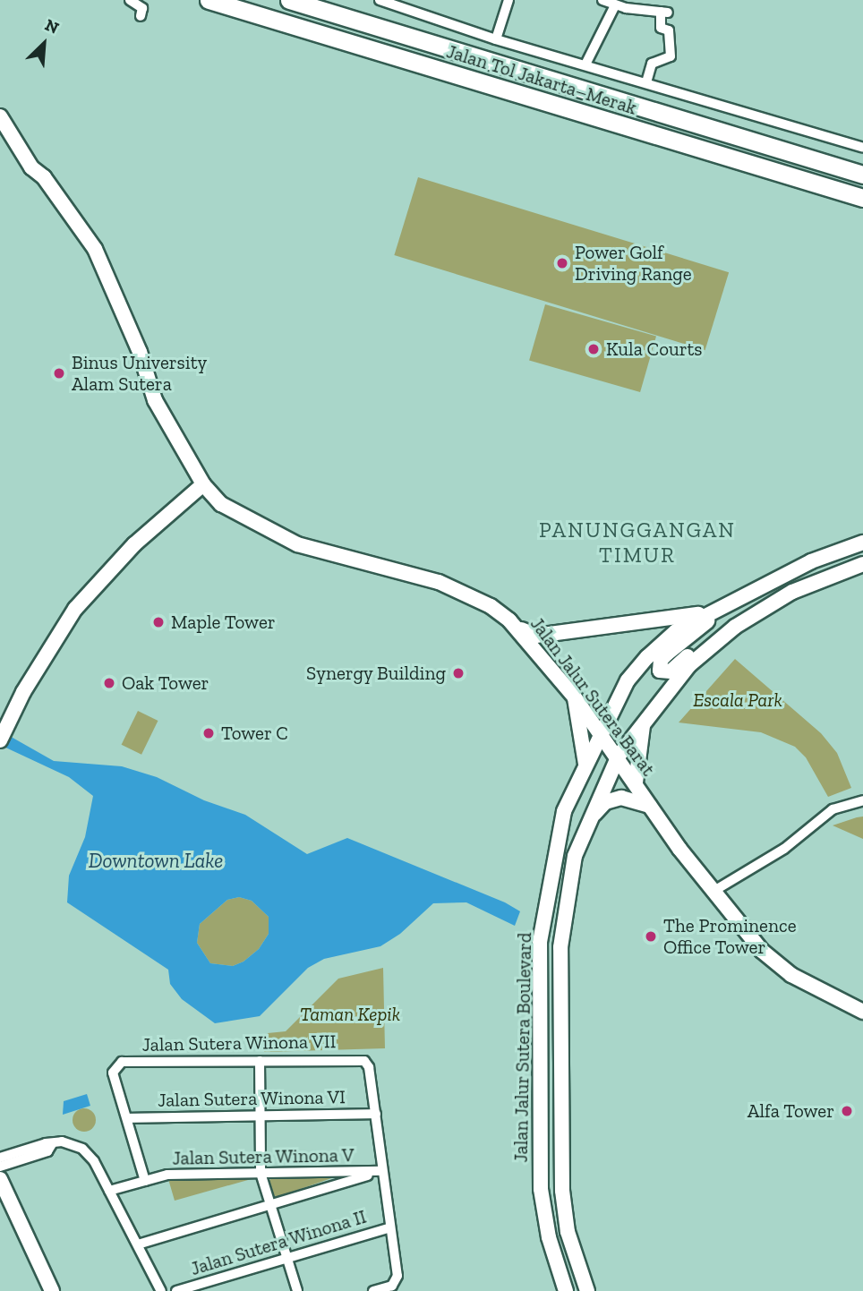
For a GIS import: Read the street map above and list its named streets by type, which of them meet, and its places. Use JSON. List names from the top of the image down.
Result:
{
  "streets": {
    "highway": ["Jalan Tol Jakarta–Merak"],
    "main road": ["Jalan Jalur Sutera Barat", "Jalan Jalur Sutera Boulevard"],
    "street": [
      "Jalan Sutera Winona VII",
      "Jalan Sutera Winona VI",
      "Jalan Sutera Winona V",
      "Jalan Sutera Winona II"
    ]
  },
  "crossings": [
    ["Jalan Jalur Sutera Barat", "Jalan Jalur Sutera Boulevard"],
    ["Jalan Sutera Winona VII", "Jalan Sutera Winona VI"]
  ],
  "districts": ["PANUNGGANGAN TIMUR"],
  "water": ["Downtown Lake"],
  "parks": ["Escala Park", "Taman Kepik"],
  "places": [
    "Power Golf Driving Range",
    "Kula Courts",
    "Binus University Alam Sutera",
    "Maple Tower",
    "Synergy Building",
    "Oak Tower",
    "Tower C",
    "The Prominence Office Tower",
    "Alfa Tower"
  ],
  "north": "top right"
}
